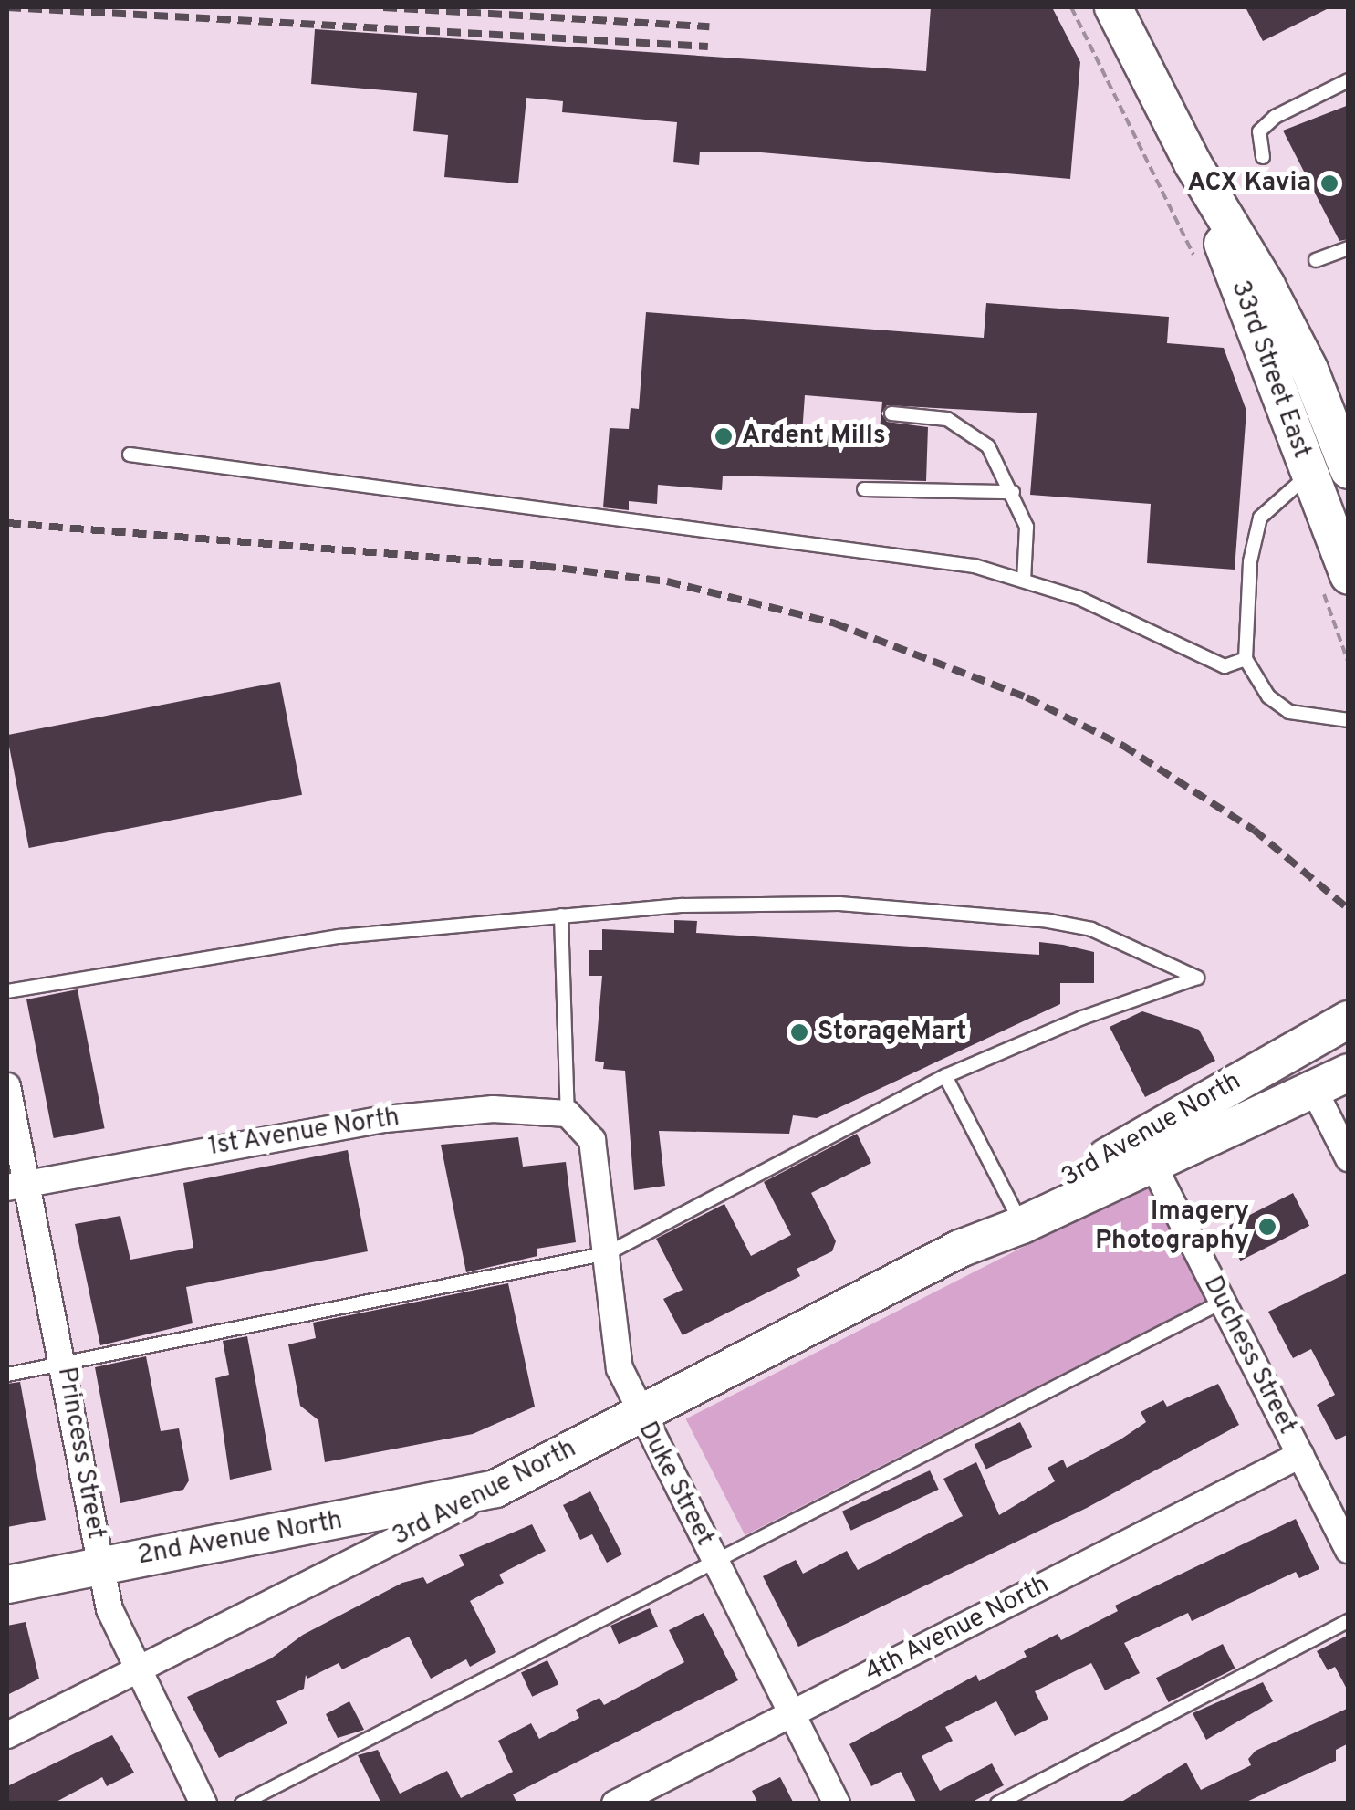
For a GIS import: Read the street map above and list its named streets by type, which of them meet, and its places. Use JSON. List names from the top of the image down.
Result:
{
  "streets": {
    "main road": ["33rd Street East", "3rd Avenue North", "2nd Avenue North"],
    "street": [
      "1st Avenue North",
      "Duchess Street",
      "Princess Street",
      "Duke Street",
      "4th Avenue North"
    ]
  },
  "crossings": [
    ["3rd Avenue North", "Duchess Street"],
    ["3rd Avenue North", "Princess Street"],
    ["3rd Avenue North", "Duke Street"],
    ["3rd Avenue North", "2nd Avenue North"],
    ["1st Avenue North", "Princess Street"],
    ["1st Avenue North", "Duke Street"],
    ["Duchess Street", "4th Avenue North"],
    ["Princess Street", "2nd Avenue North"],
    ["Duke Street", "4th Avenue North"]
  ],
  "places": [
    "ACX Kavia",
    "Ardent Mills",
    "StorageMart",
    "Imagery Photography"
  ]
}
